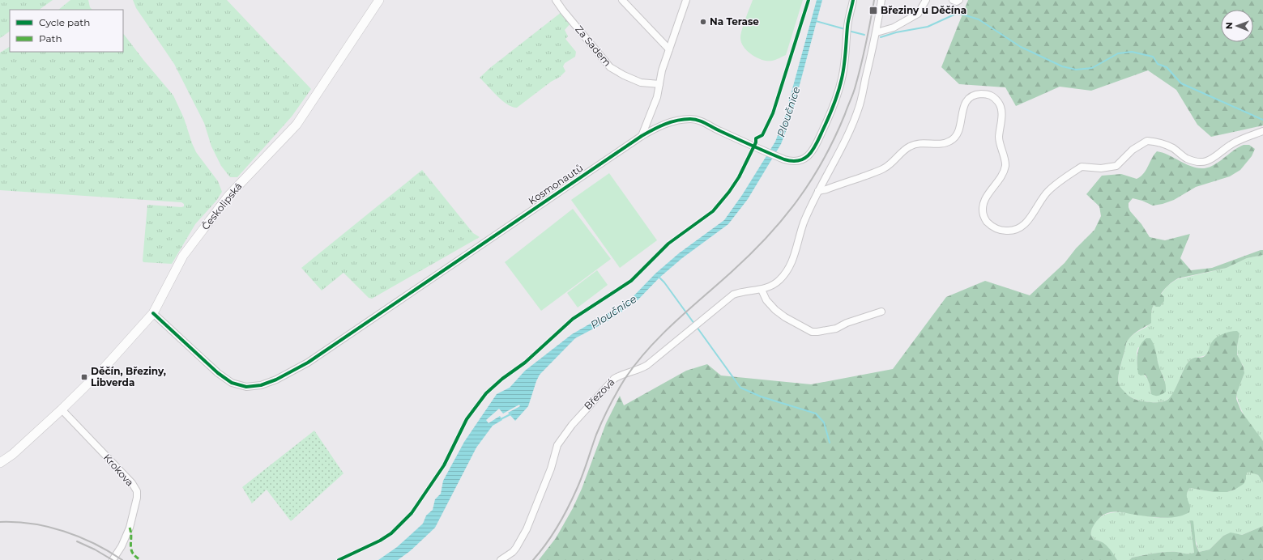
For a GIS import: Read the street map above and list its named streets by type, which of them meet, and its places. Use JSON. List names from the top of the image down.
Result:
{
  "streets": {
    "main road": ["Českolipská"],
    "street": [
      "Za Sadem",
      "Kosmonautů",
      "Březová",
      "Krokova"
    ]
  },
  "crossings": [
    ["Kosmonautů", "Českolipská"],
    ["Českolipská", "Krokova"]
  ],
  "water": ["Ploučnice"],
  "places": {
    "transit": ["Březiny u Děčína", "Děčín, Březiny, Libverda"],
    "other": ["Na Terase"]
  },
  "legend": ["Cycle path", "Path"],
  "north": "left"
}
